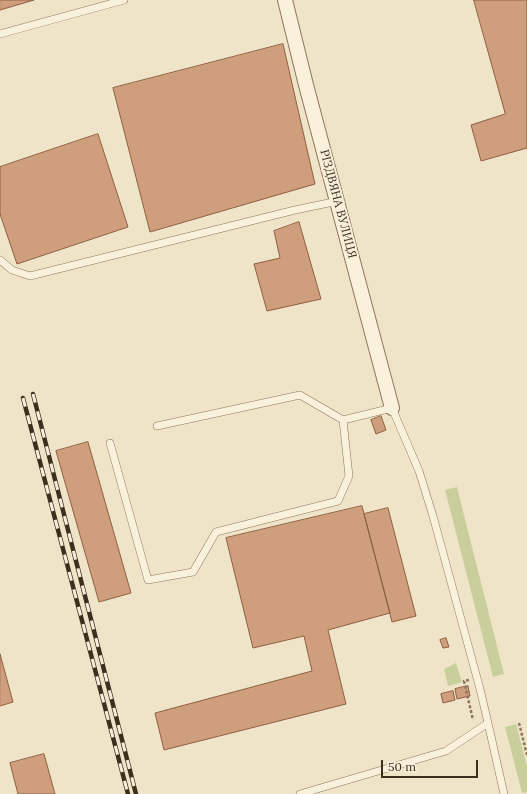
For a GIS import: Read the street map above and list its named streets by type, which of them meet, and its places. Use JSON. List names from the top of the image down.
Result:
{
  "streets": {
    "street": ["РІЗДВЯНА ВУЛИЦЯ"]
  },
  "scale_bar": "50 m"
}
